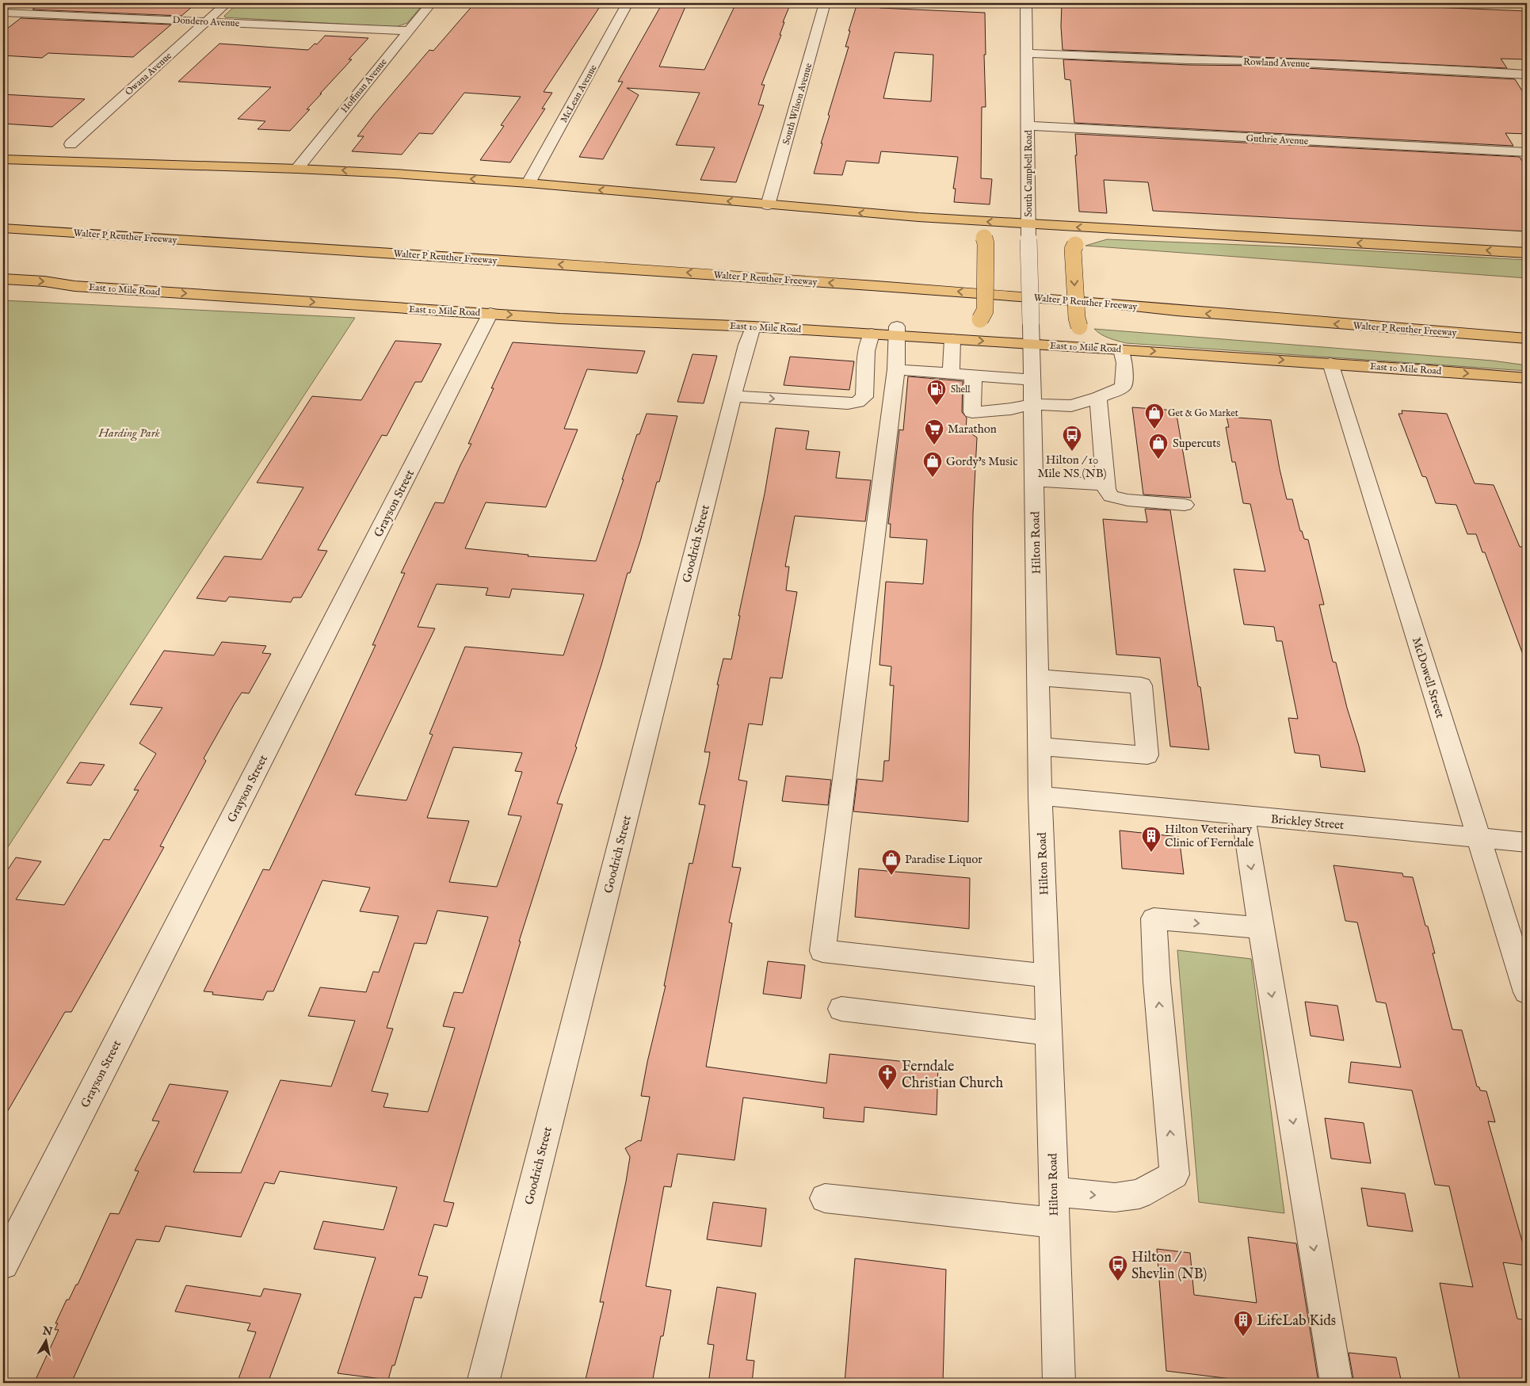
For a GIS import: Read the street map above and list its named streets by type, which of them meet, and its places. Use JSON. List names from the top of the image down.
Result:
{
  "streets": {
    "main road": ["Walter P Reuther Freeway", "East 10 Mile Road"],
    "street": [
      "Dondero Avenue",
      "Rowland Avenue",
      "Owana Avenue",
      "Hoffman Avenue",
      "McLean Avenue",
      "South Wilson Avenue",
      "Guthrie Avenue",
      "South Campbell Road",
      "Grayson Street",
      "Hilton Road",
      "Goodrich Street",
      "McDowell Street",
      "Brickley Street"
    ]
  },
  "crossings": [
    ["Dondero Avenue", "Owana Avenue"],
    ["Dondero Avenue", "Hoffman Avenue"],
    ["Rowland Avenue", "South Campbell Road"],
    ["Guthrie Avenue", "South Campbell Road"],
    ["South Campbell Road", "East 10 Mile Road"],
    ["South Campbell Road", "Hilton Road"],
    ["East 10 Mile Road", "Grayson Street"],
    ["East 10 Mile Road", "Hilton Road"],
    ["East 10 Mile Road", "Goodrich Street"],
    ["East 10 Mile Road", "McDowell Street"],
    ["Hilton Road", "Brickley Street"],
    ["McDowell Street", "Brickley Street"]
  ],
  "parks": ["Harding Park"],
  "places": {
    "fuel station": ["Shell"],
    "shop": [
      "Get & Go Market",
      "Supercuts",
      "Gordy's Music",
      "Paradise Liquor"
    ],
    "supermarket": ["Marathon"],
    "bus stop": ["Hilton / 10 Mile NS (NB)", "Hilton / Shevlin (NB)"],
    "building": ["Hilton Veterinary Clinic of Ferndale", "LifeLab Kids"],
    "church": ["Ferndale Christian Church"]
  },
  "north": "top"
}
